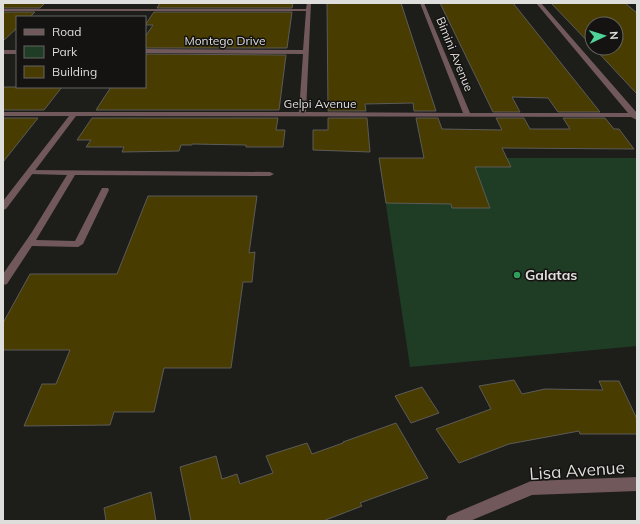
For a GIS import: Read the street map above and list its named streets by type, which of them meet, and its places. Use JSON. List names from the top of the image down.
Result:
{
  "streets": {
    "street": [
      "Montego Drive",
      "Bimini Avenue",
      "Gelpi Avenue",
      "Lisa Avenue"
    ]
  },
  "crossings": [
    ["Bimini Avenue", "Gelpi Avenue"]
  ],
  "places": ["Galatas"],
  "legend": ["Road", "Park", "Building"],
  "north": "right"
}
